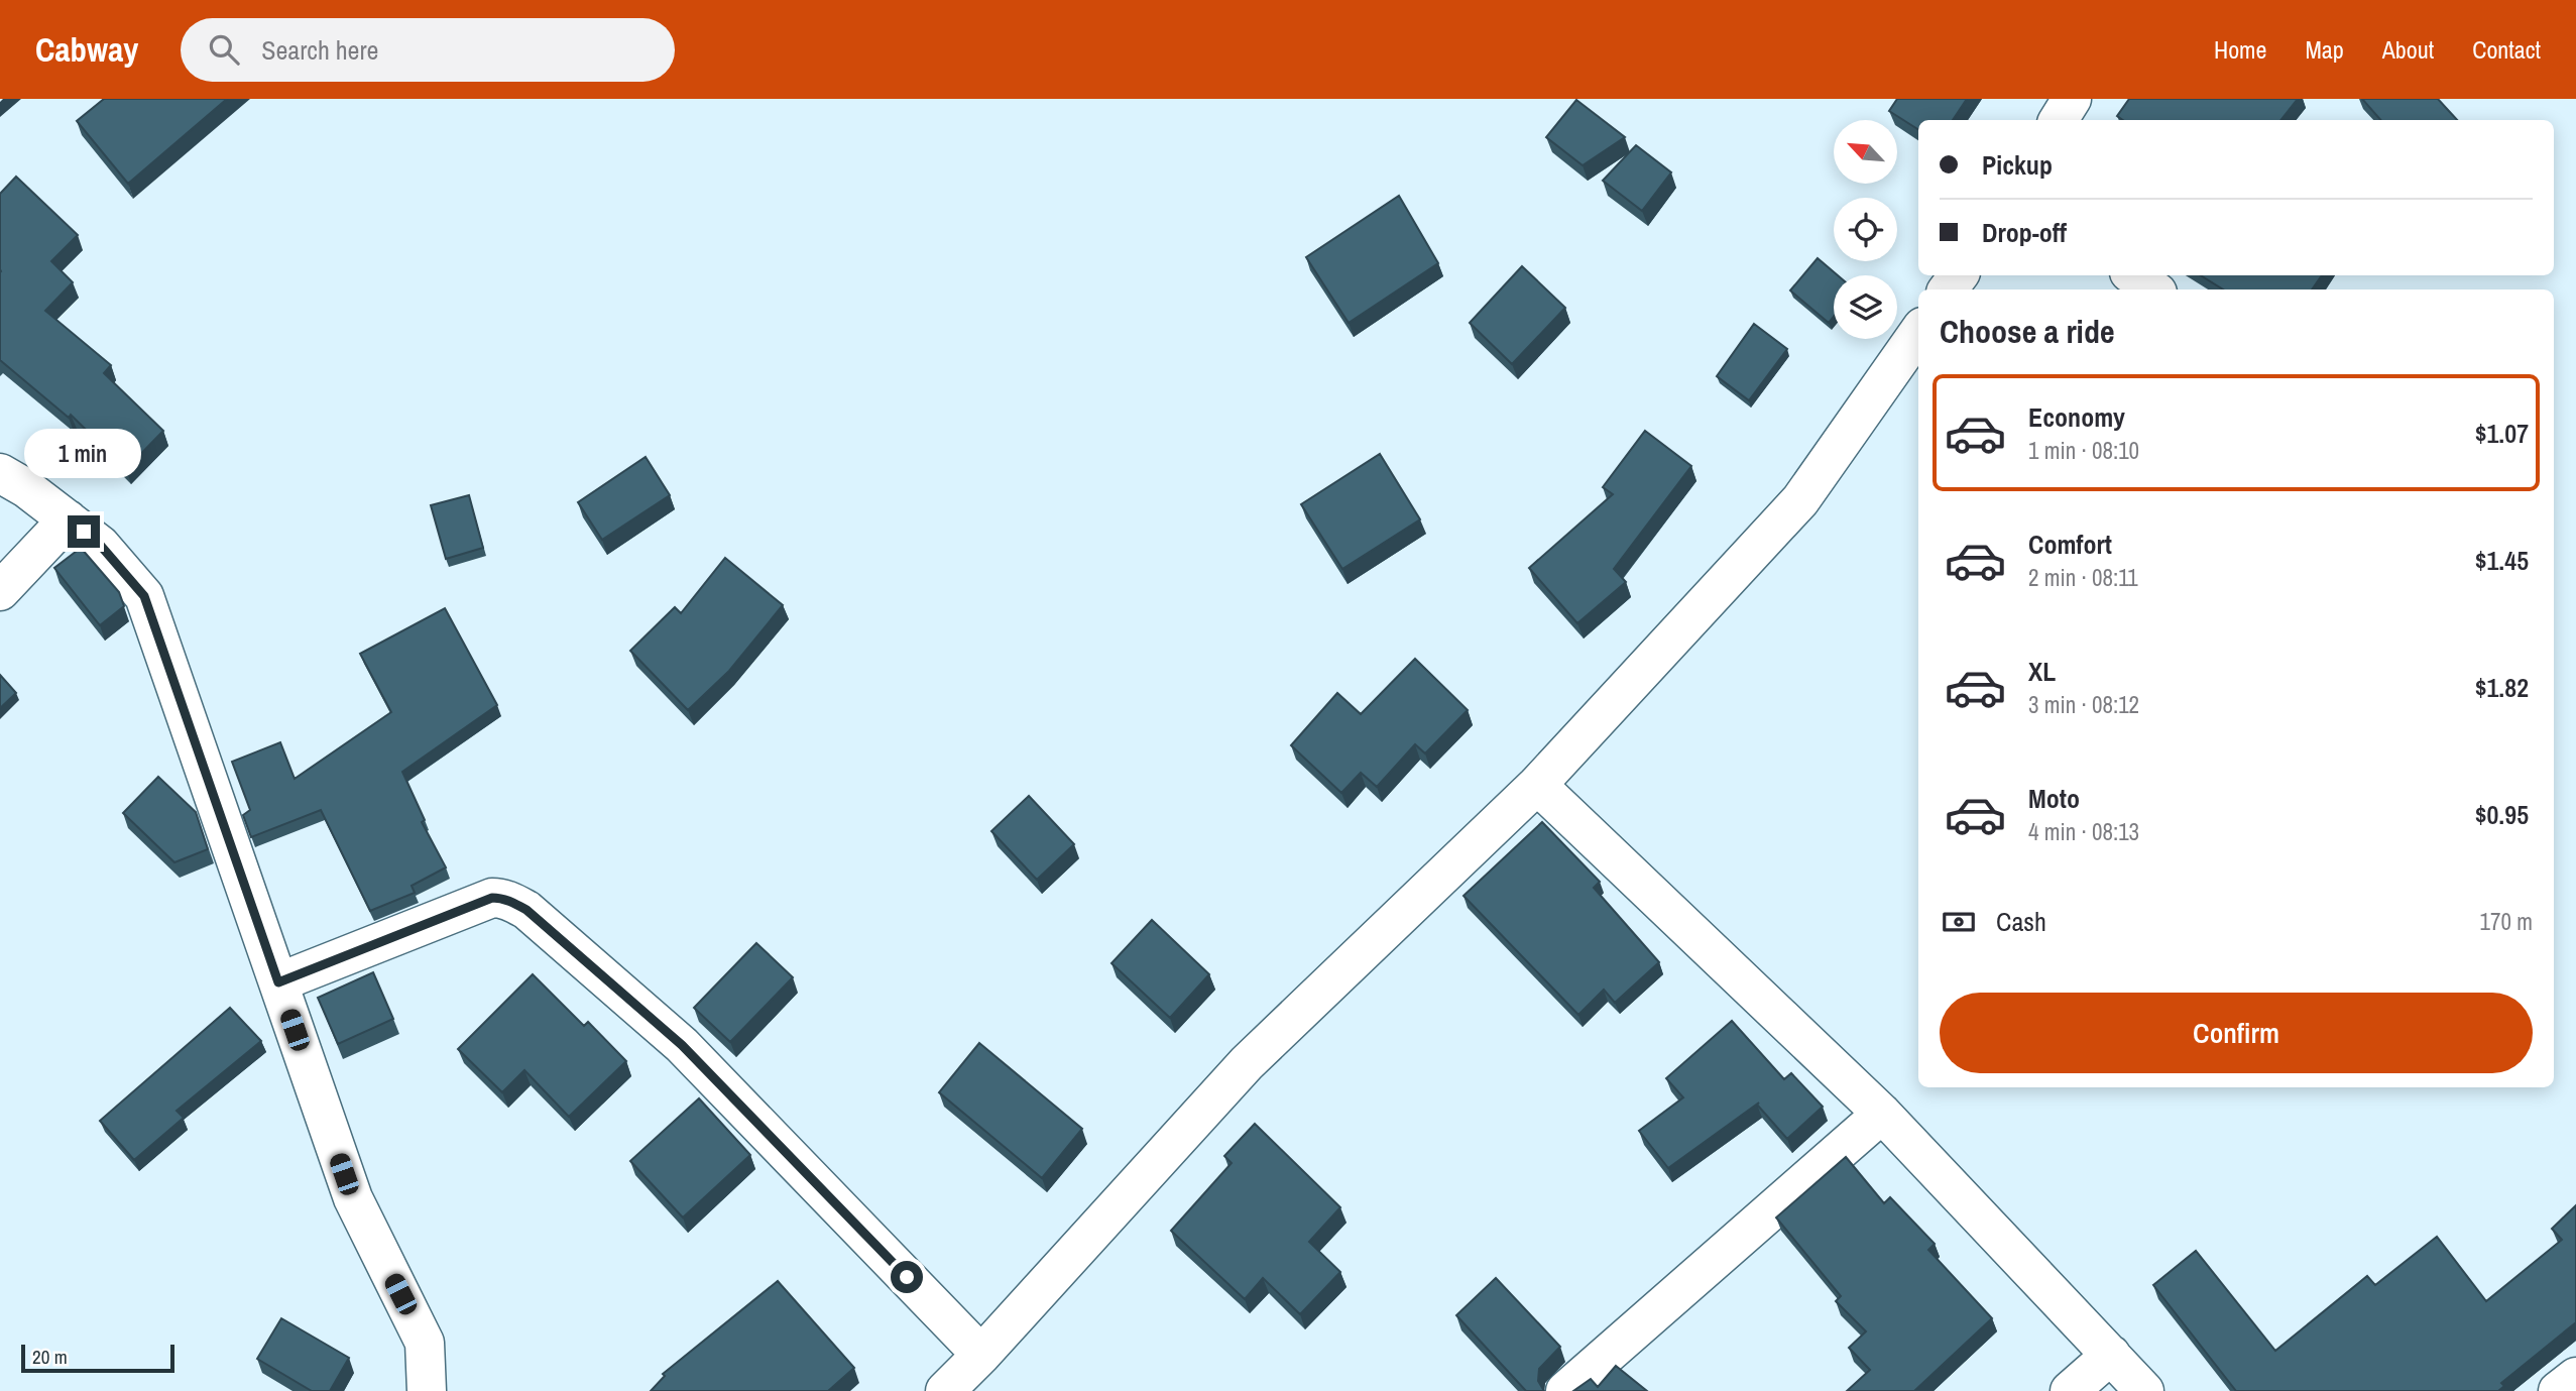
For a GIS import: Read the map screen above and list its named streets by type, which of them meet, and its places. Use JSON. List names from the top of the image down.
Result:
{
  "scale_bar": "20 m",
  "north": "top left",
  "page": {
    "header": "Cabway",
    "search": "Search here",
    "nav": [
      "Home",
      "Map",
      "About",
      "Contact"
    ],
    "banner": ["Pickup", "Drop-off"],
    "heading": "Choose a ride",
    "list": [
      {
        "name": "Economy",
        "note": "1 min · 08:10",
        "value": "$1.07"
      },
      {
        "name": "Comfort",
        "note": "2 min · 08:11",
        "value": "$1.45"
      },
      {
        "name": "XL",
        "note": "3 min · 08:12",
        "value": "$1.82"
      },
      {
        "name": "Moto",
        "note": "4 min · 08:13",
        "value": "$0.95"
      }
    ],
    "bubble": "1 min",
    "pay": ["Cash", "170 m"],
    "buttons": "Confirm",
    "scale": "20 m"
  }
}
